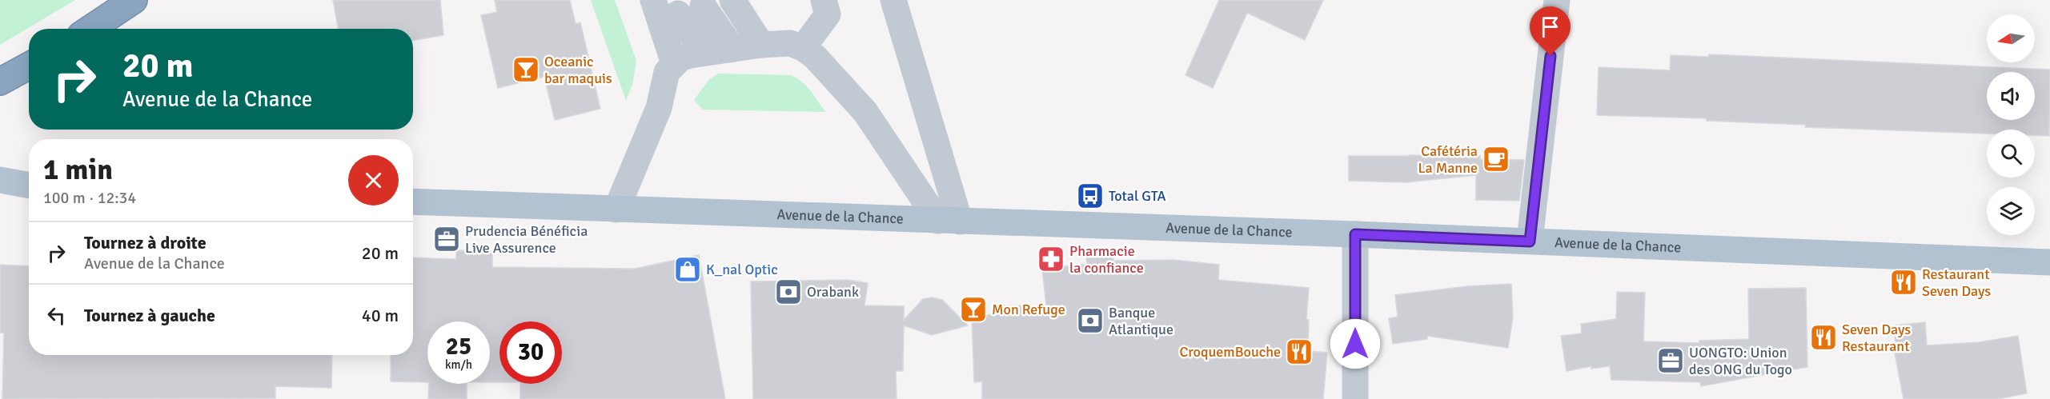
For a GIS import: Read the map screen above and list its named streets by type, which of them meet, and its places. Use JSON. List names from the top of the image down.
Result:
{
  "streets": {
    "main road": ["Avenue de la Chance"]
  },
  "places": {
    "bar": ["Oceanic bar maquis", "Mon Refuge"],
    "cafe": ["Cafétéria La Manne"],
    "bus stop": ["Total GTA"],
    "office": ["Prudencia Bénéficia Live Assurence", "UONGTO: Union des ONG du Togo"],
    "pharmacy": ["Pharmacie la confiance"],
    "shop": ["K_nal Optic"],
    "restaurant": ["Restaurant Seven Days", "Seven Days Restaurant", "CroquemBouche"],
    "bank": ["Orabank", "Banque Atlantique"]
  },
  "north": "left",
  "page": {
    "turn": ["20 m", "Avenue de la Chance"],
    "heading": ["1 min", "100 m · 12:34"],
    "list": [
      {
        "name": "Tournez à droite",
        "note": "Avenue de la Chance",
        "value": "20 m"
      },
      {
        "name": "Tournez à gauche",
        "value": "40 m"
      }
    ],
    "speed": "25 km/h",
    "limit": "30"
  }
}
